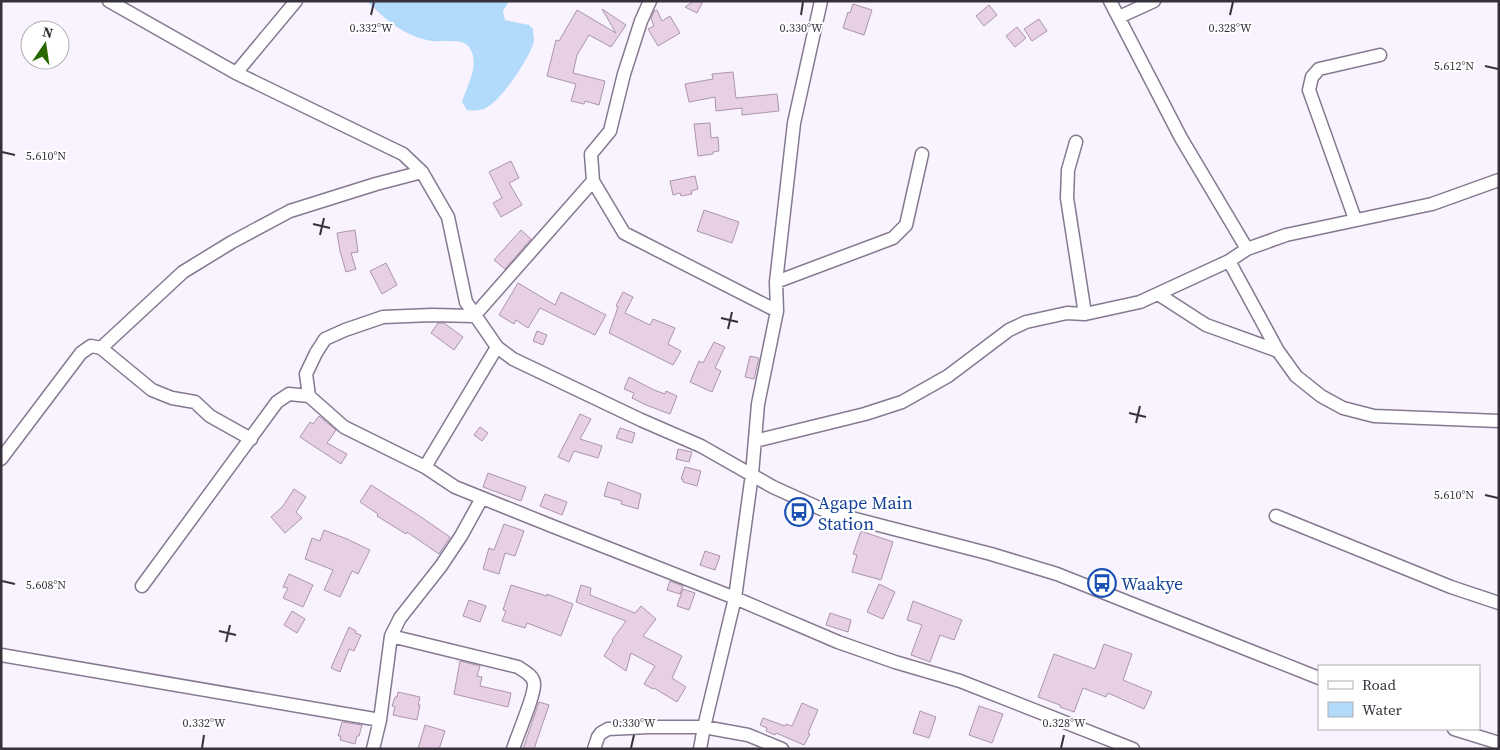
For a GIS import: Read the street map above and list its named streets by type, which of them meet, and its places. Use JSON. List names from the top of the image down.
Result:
{
  "places": {
    "bus stop": ["Agape Main Station", "Waakye"]
  },
  "legend": ["Road", "Water"],
  "north": "top",
  "coordinates": [
    "0.332°W",
    "0.330°W",
    "0.328°W",
    "5.612°N",
    "5.610°N",
    "5.608°N"
  ]
}
